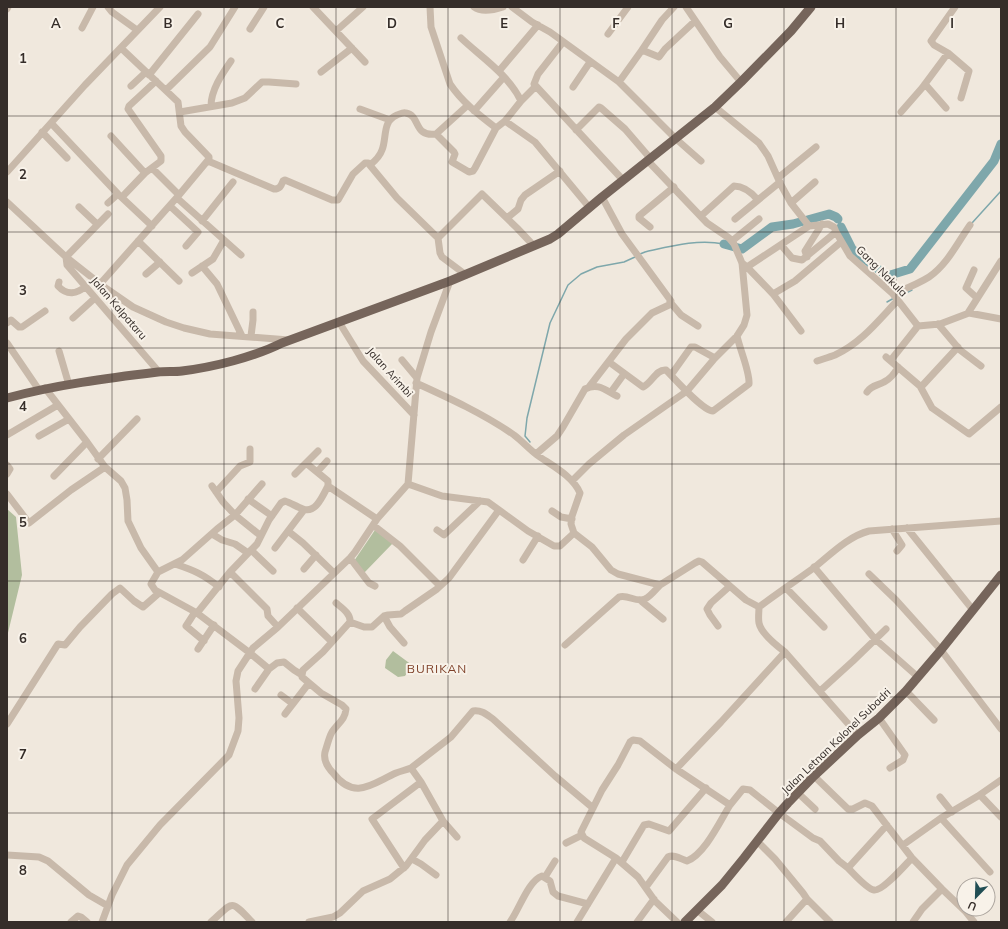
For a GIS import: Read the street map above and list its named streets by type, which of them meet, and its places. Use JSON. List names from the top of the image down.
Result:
{
  "streets": {
    "main road": ["Jalan Letnan Kolonel Subadri"],
    "street": ["Gang Nakula", "Jalan Kalpataru", "Jalan Arimbi"]
  },
  "districts": ["BURIKAN"],
  "north": "bottom left",
  "grid": {
    "columns": [
      "A",
      "B",
      "C",
      "D",
      "E",
      "F",
      "G",
      "H",
      "I"
    ],
    "rows": [
      "1",
      "2",
      "3",
      "4",
      "5",
      "6",
      "7",
      "8"
    ]
  }
}
